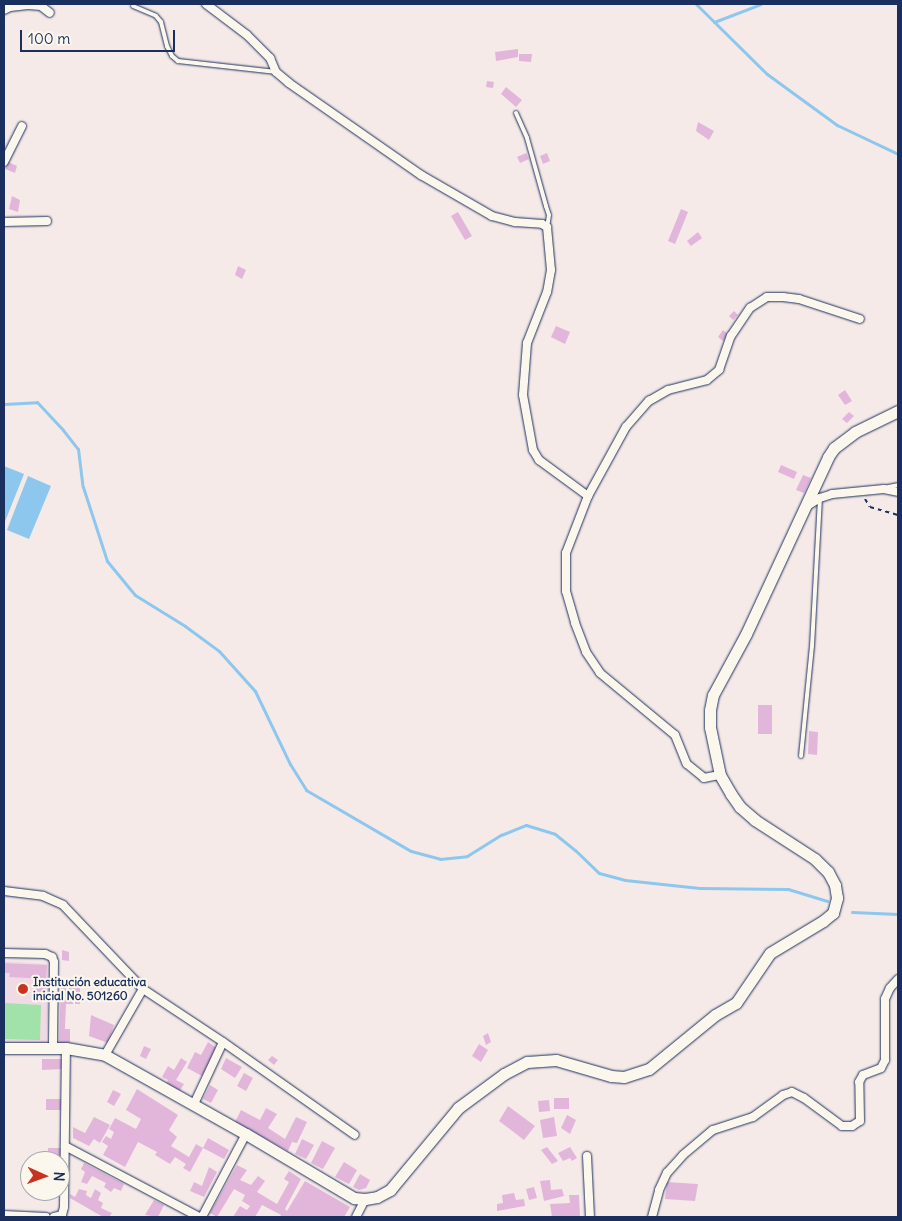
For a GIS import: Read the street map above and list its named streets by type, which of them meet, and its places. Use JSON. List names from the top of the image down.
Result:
{
  "places": ["Institución educativa inicial No. 501260"],
  "scale_bar": "100 m",
  "north": "right"
}
